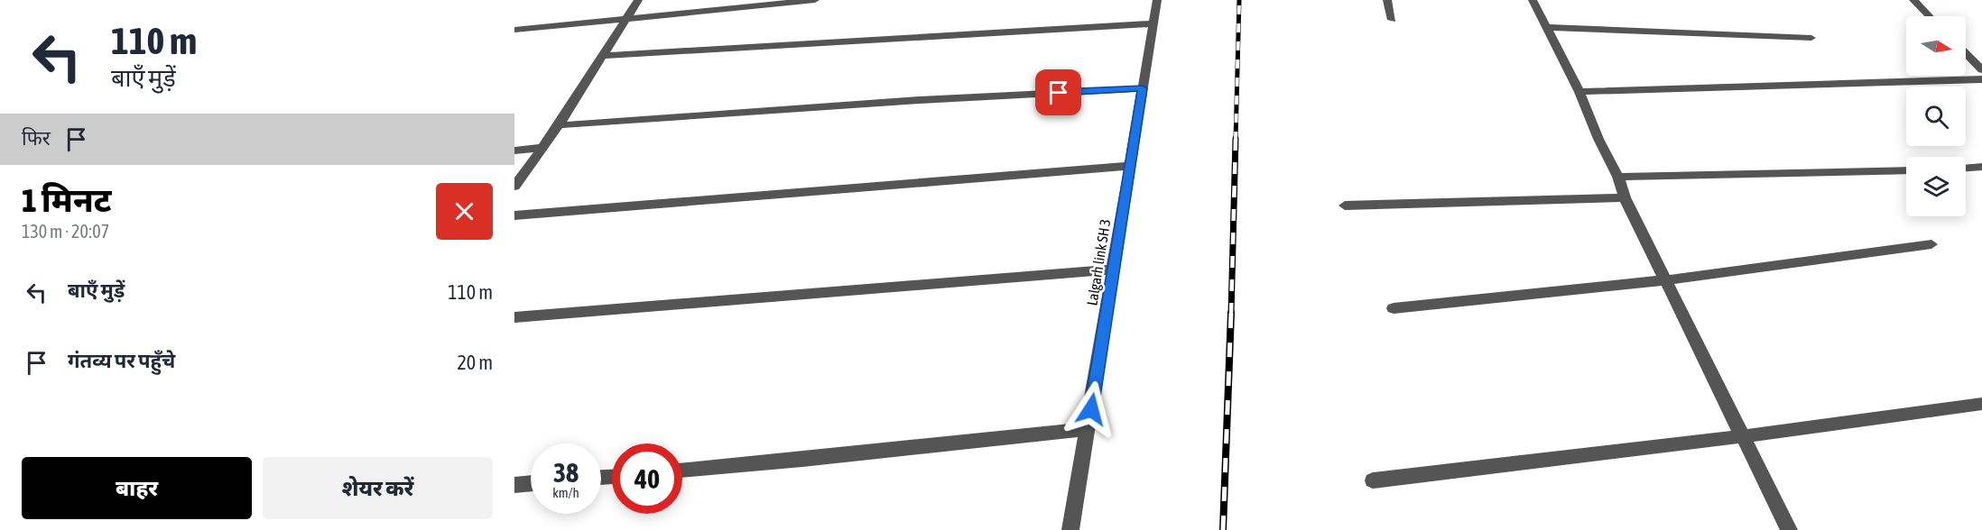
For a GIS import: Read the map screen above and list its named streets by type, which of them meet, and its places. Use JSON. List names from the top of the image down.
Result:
{
  "streets": {
    "street": ["Lalgarh link SH 3"]
  },
  "north": "right",
  "page": {
    "turn": ["110 m", "बाएँ मुड़ें"],
    "then": "फिर",
    "heading": ["1 मिनट", "130 m · 20:07"],
    "list": [
      {
        "name": "बाएँ मुड़ें",
        "value": "110 m"
      },
      {
        "name": "गंतव्य पर पहुँचे",
        "value": "20 m"
      }
    ],
    "speed": "38 km/h",
    "limit": "40",
    "buttons": ["बाहर", "शेयर करें"]
  }
}
